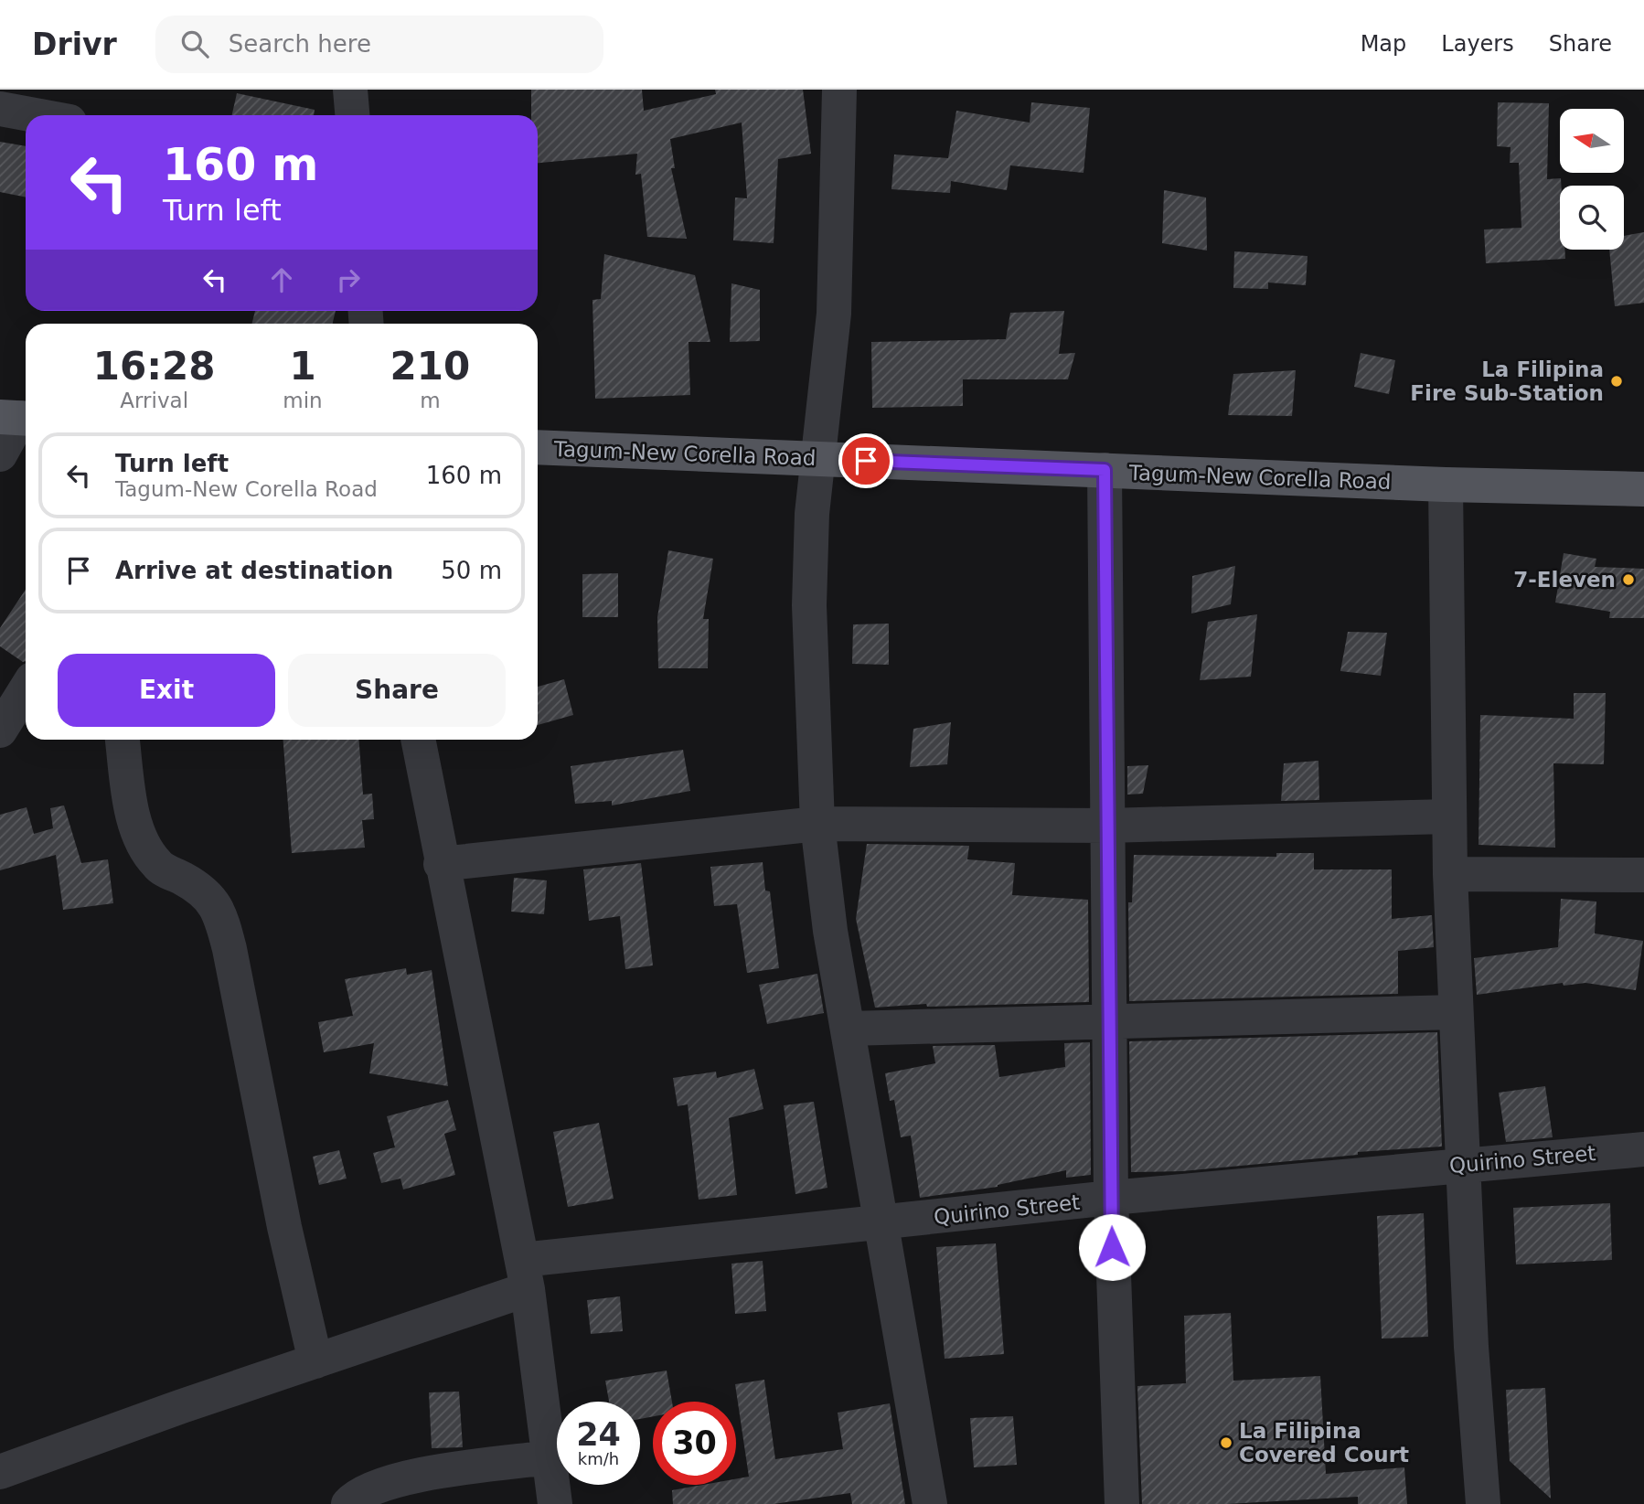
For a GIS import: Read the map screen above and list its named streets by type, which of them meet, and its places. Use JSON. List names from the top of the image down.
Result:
{
  "streets": {
    "main road": ["Tagum-New Corella Road"],
    "street": ["Quirino Street"]
  },
  "places": ["La Filipina Fire Sub-Station", "7-Eleven", "La Filipina Covered Court"],
  "north": "left",
  "page": {
    "header": "Drivr",
    "search": "Search here",
    "nav": ["Map", "Layers", "Share"],
    "turn": ["160 m", "Turn left"],
    "eta": [
      "16:28",
      "Arrival",
      "1",
      "min",
      "210",
      "m"
    ],
    "list": [
      {
        "name": "Turn left",
        "note": "Tagum-New Corella Road",
        "value": "160 m"
      },
      {
        "name": "Arrive at destination",
        "value": "50 m"
      }
    ],
    "buttons": ["Exit", "Share"],
    "speed": "24 km/h",
    "limit": "30"
  }
}
